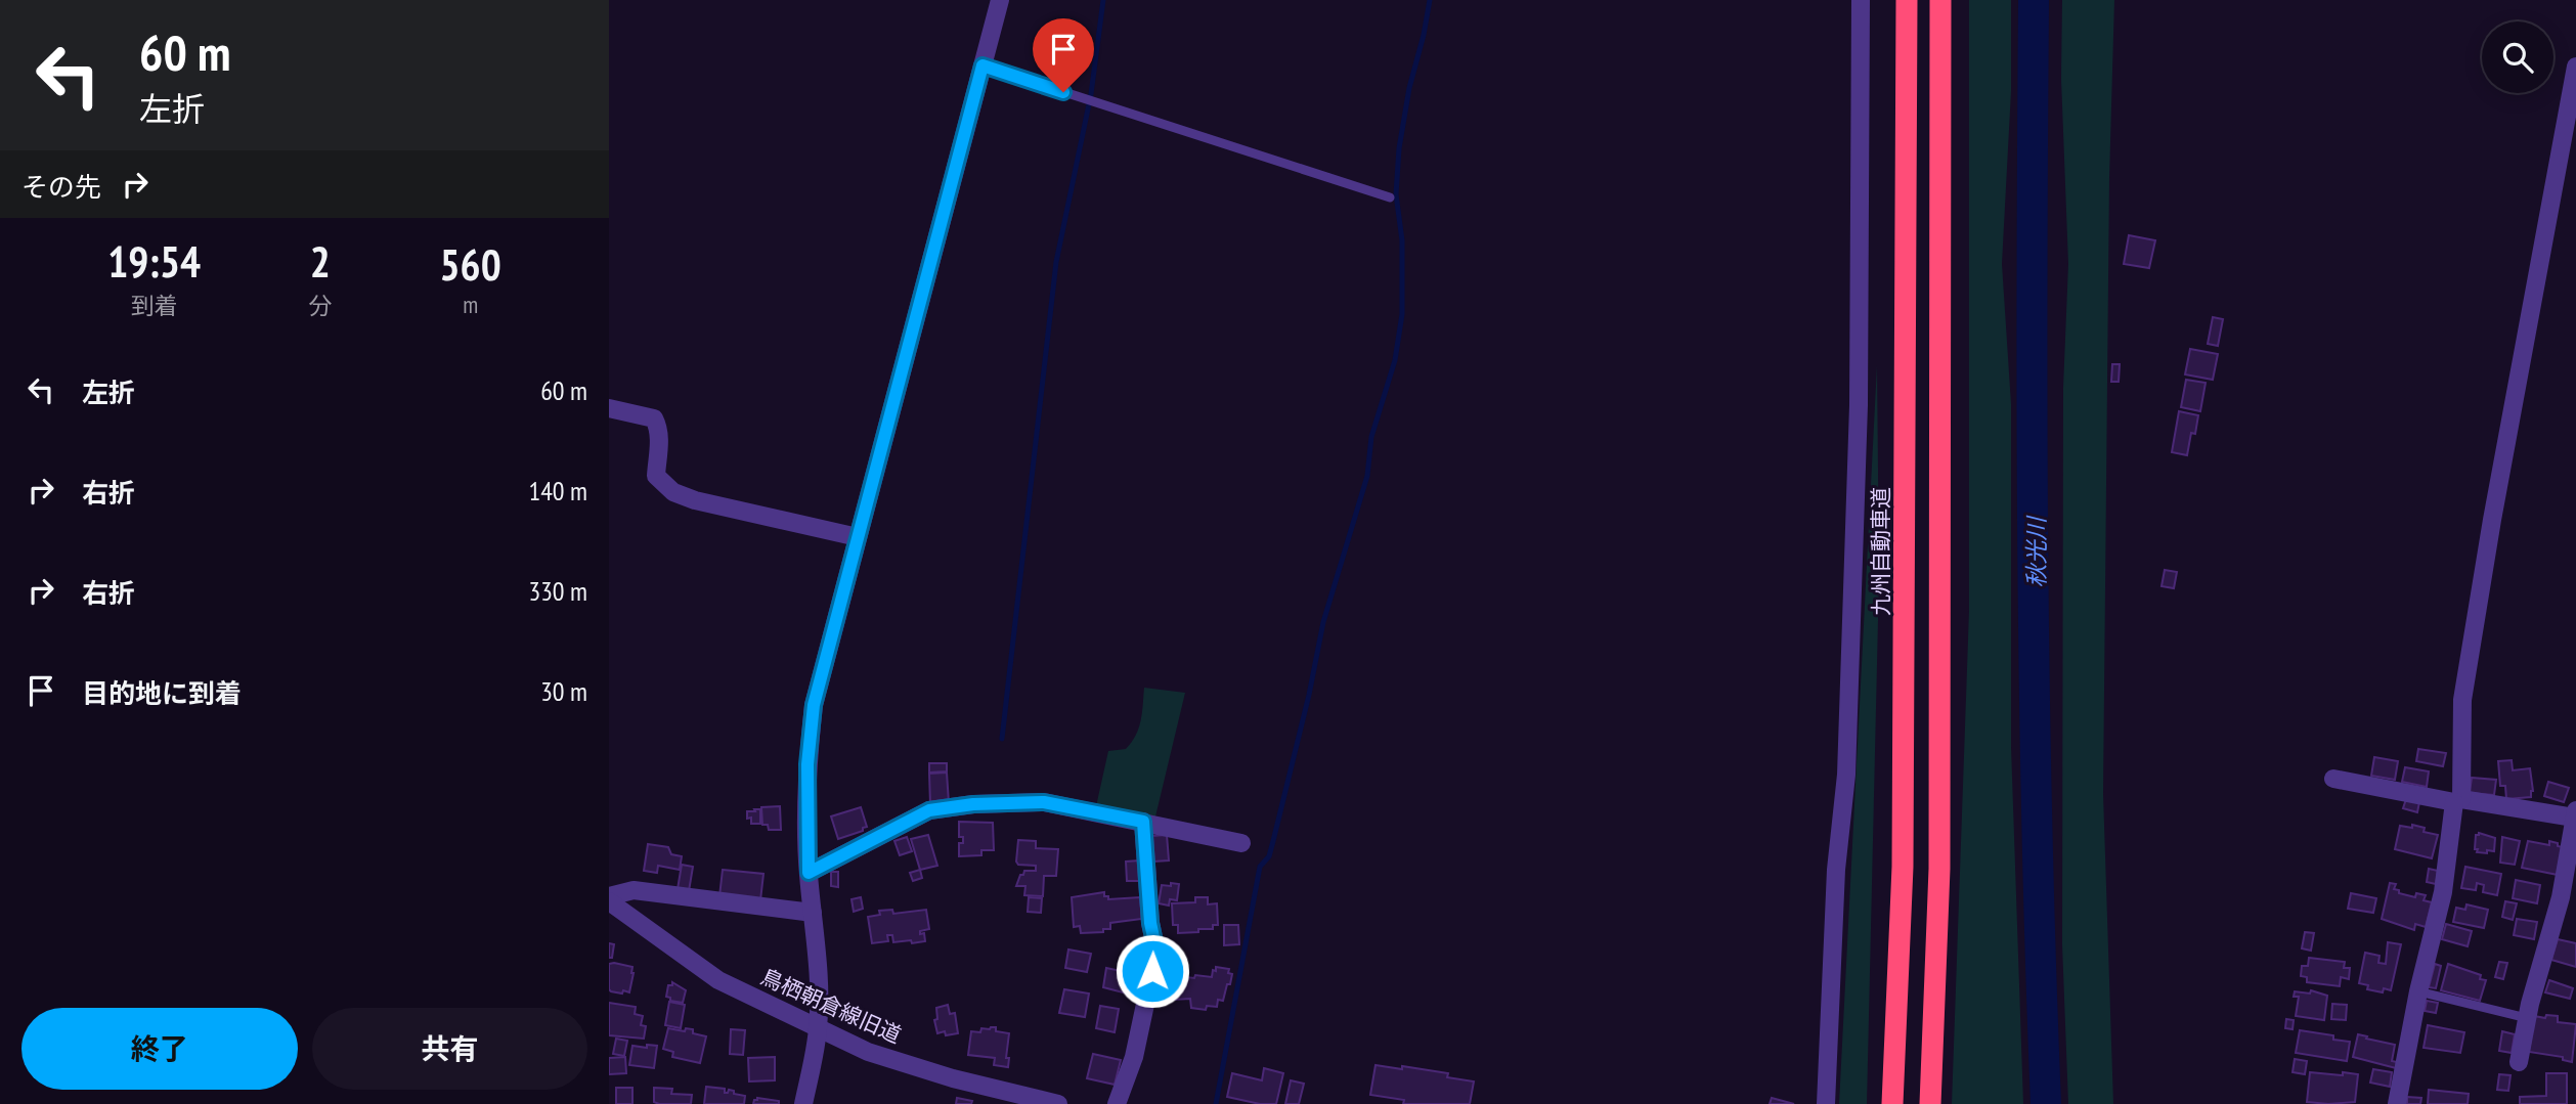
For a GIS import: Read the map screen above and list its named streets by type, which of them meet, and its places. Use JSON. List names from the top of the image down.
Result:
{
  "streets": {
    "highway": ["九州自動車道"],
    "street": ["鳥栖朝倉線旧道"]
  },
  "water": ["秋光川"],
  "page": {
    "turn": ["60 m", "左折"],
    "then": "その先",
    "eta": [
      "19:54",
      "到着",
      "2",
      "分",
      "560",
      "m"
    ],
    "list": [
      {
        "name": "左折",
        "value": "60 m"
      },
      {
        "name": "右折",
        "value": "140 m"
      },
      {
        "name": "右折",
        "value": "330 m"
      },
      {
        "name": "目的地に到着",
        "value": "30 m"
      }
    ],
    "buttons": ["終了", "共有"]
  }
}
